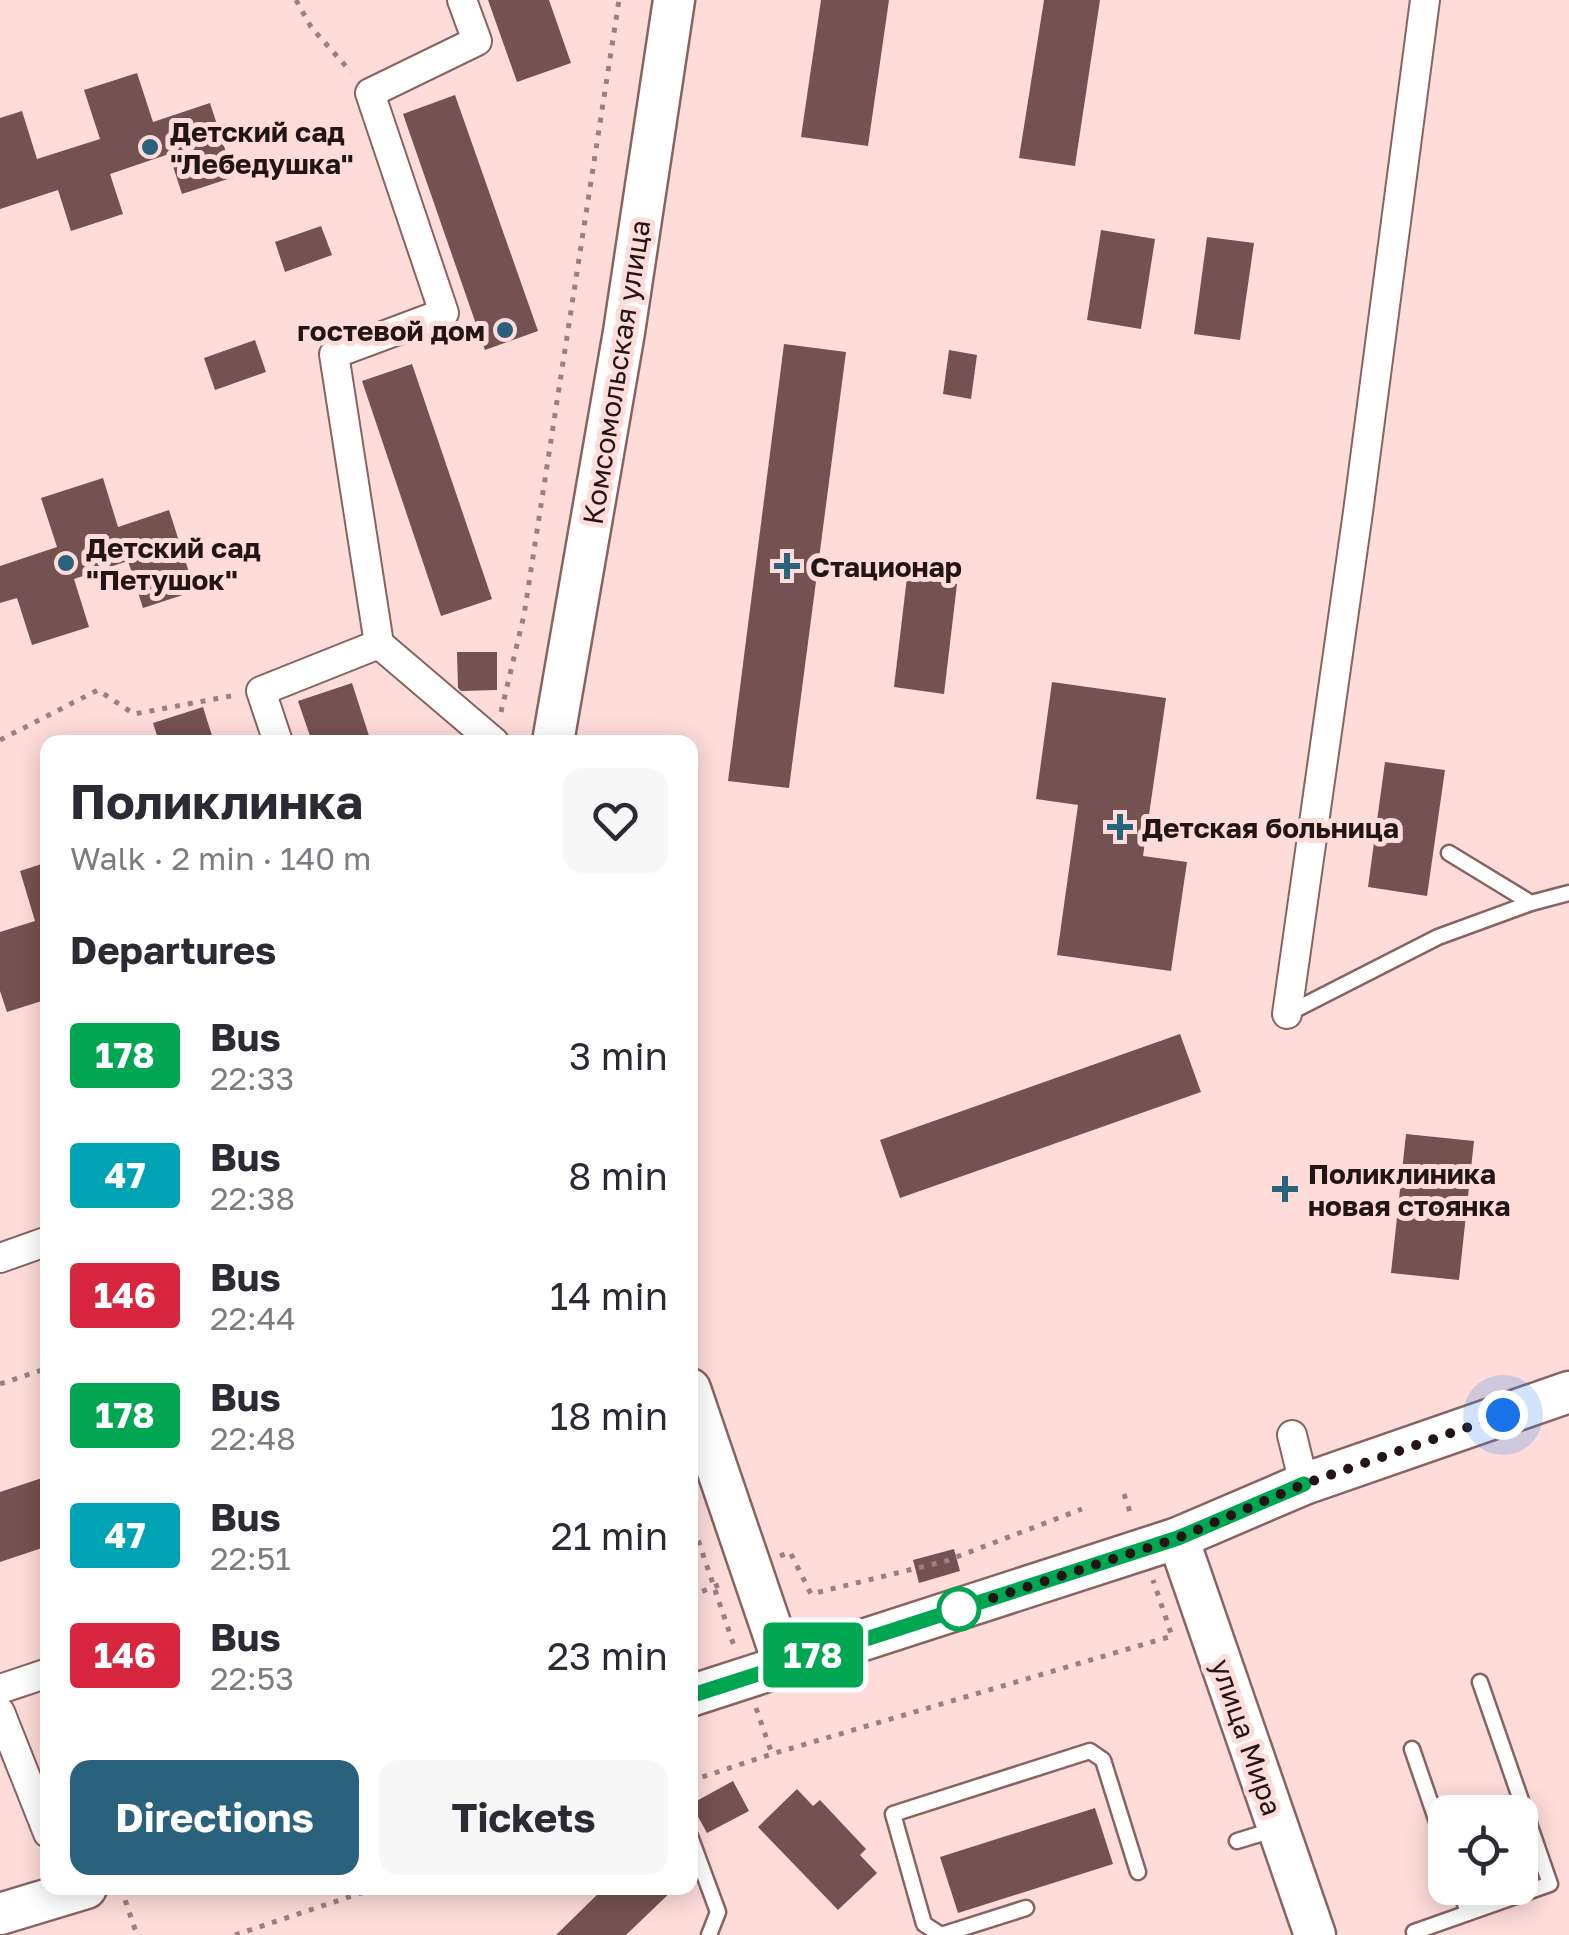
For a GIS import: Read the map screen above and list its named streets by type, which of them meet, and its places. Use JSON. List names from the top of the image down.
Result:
{
  "streets": {
    "street": ["Комсомольская улица", "улица Мира"]
  },
  "places": {
    "other": ["Детский сад \"Лебедушка\"", "гостевой дом", "Детский сад \"Петушок\""],
    "health": ["Стационар", "Детская больница", "Поликлиника новая стоянка"]
  },
  "lines": ["bus line 178"],
  "page": {
    "on_map": "178",
    "heading": [
      ["Поликлинка", "Walk · 2 min · 140 m"],
      "Departures"
    ],
    "list": [
      {
        "mark": "178",
        "name": "Bus",
        "note": "22:33",
        "value": "3 min"
      },
      {
        "mark": "47",
        "name": "Bus",
        "note": "22:38",
        "value": "8 min"
      },
      {
        "mark": "146",
        "name": "Bus",
        "note": "22:44",
        "value": "14 min"
      },
      {
        "mark": "178",
        "name": "Bus",
        "note": "22:48",
        "value": "18 min"
      },
      {
        "mark": "47",
        "name": "Bus",
        "note": "22:51",
        "value": "21 min"
      },
      {
        "mark": "146",
        "name": "Bus",
        "note": "22:53",
        "value": "23 min"
      }
    ],
    "buttons": ["Directions", "Tickets"]
  }
}
